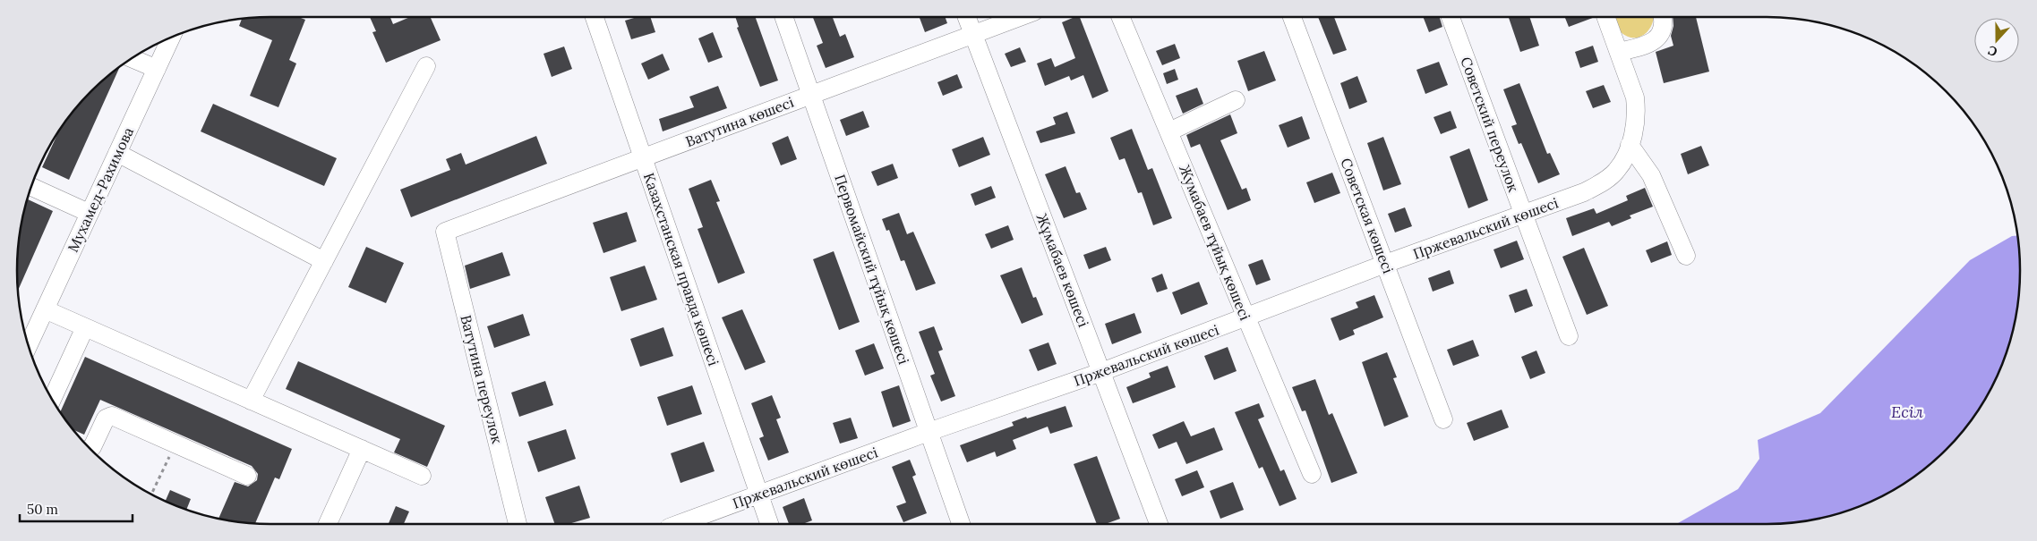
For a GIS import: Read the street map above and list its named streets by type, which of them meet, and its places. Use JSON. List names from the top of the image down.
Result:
{
  "streets": {
    "street": [
      "Ватутина көшесі",
      "Советский переулок",
      "Мухамед-Рахимова",
      "Советская көшесі",
      "Пржевальский көшесі",
      "Жумабаев тұйық көшесі",
      "Казахстанская правда көшесі",
      "Первомайский тұйық көшесі",
      "Жұмабаев көшесі",
      "Ватутина переулок"
    ]
  },
  "crossings": [
    ["Ватутина көшесі", "Казахстанская правда көшесі"],
    ["Ватутина көшесі", "Первомайский тұйық көшесі"],
    ["Ватутина көшесі", "Жұмабаев көшесі"],
    ["Ватутина көшесі", "Ватутина переулок"],
    ["Советский переулок", "Пржевальский көшесі"],
    ["Советская көшесі", "Пржевальский көшесі"],
    ["Пржевальский көшесі", "Жумабаев тұйық көшесі"],
    ["Пржевальский көшесі", "Казахстанская правда көшесі"],
    ["Пржевальский көшесі", "Первомайский тұйық көшесі"],
    ["Пржевальский көшесі", "Жұмабаев көшесі"]
  ],
  "water": ["Есіл"],
  "scale_bar": "50 m",
  "north": "bottom"
}
